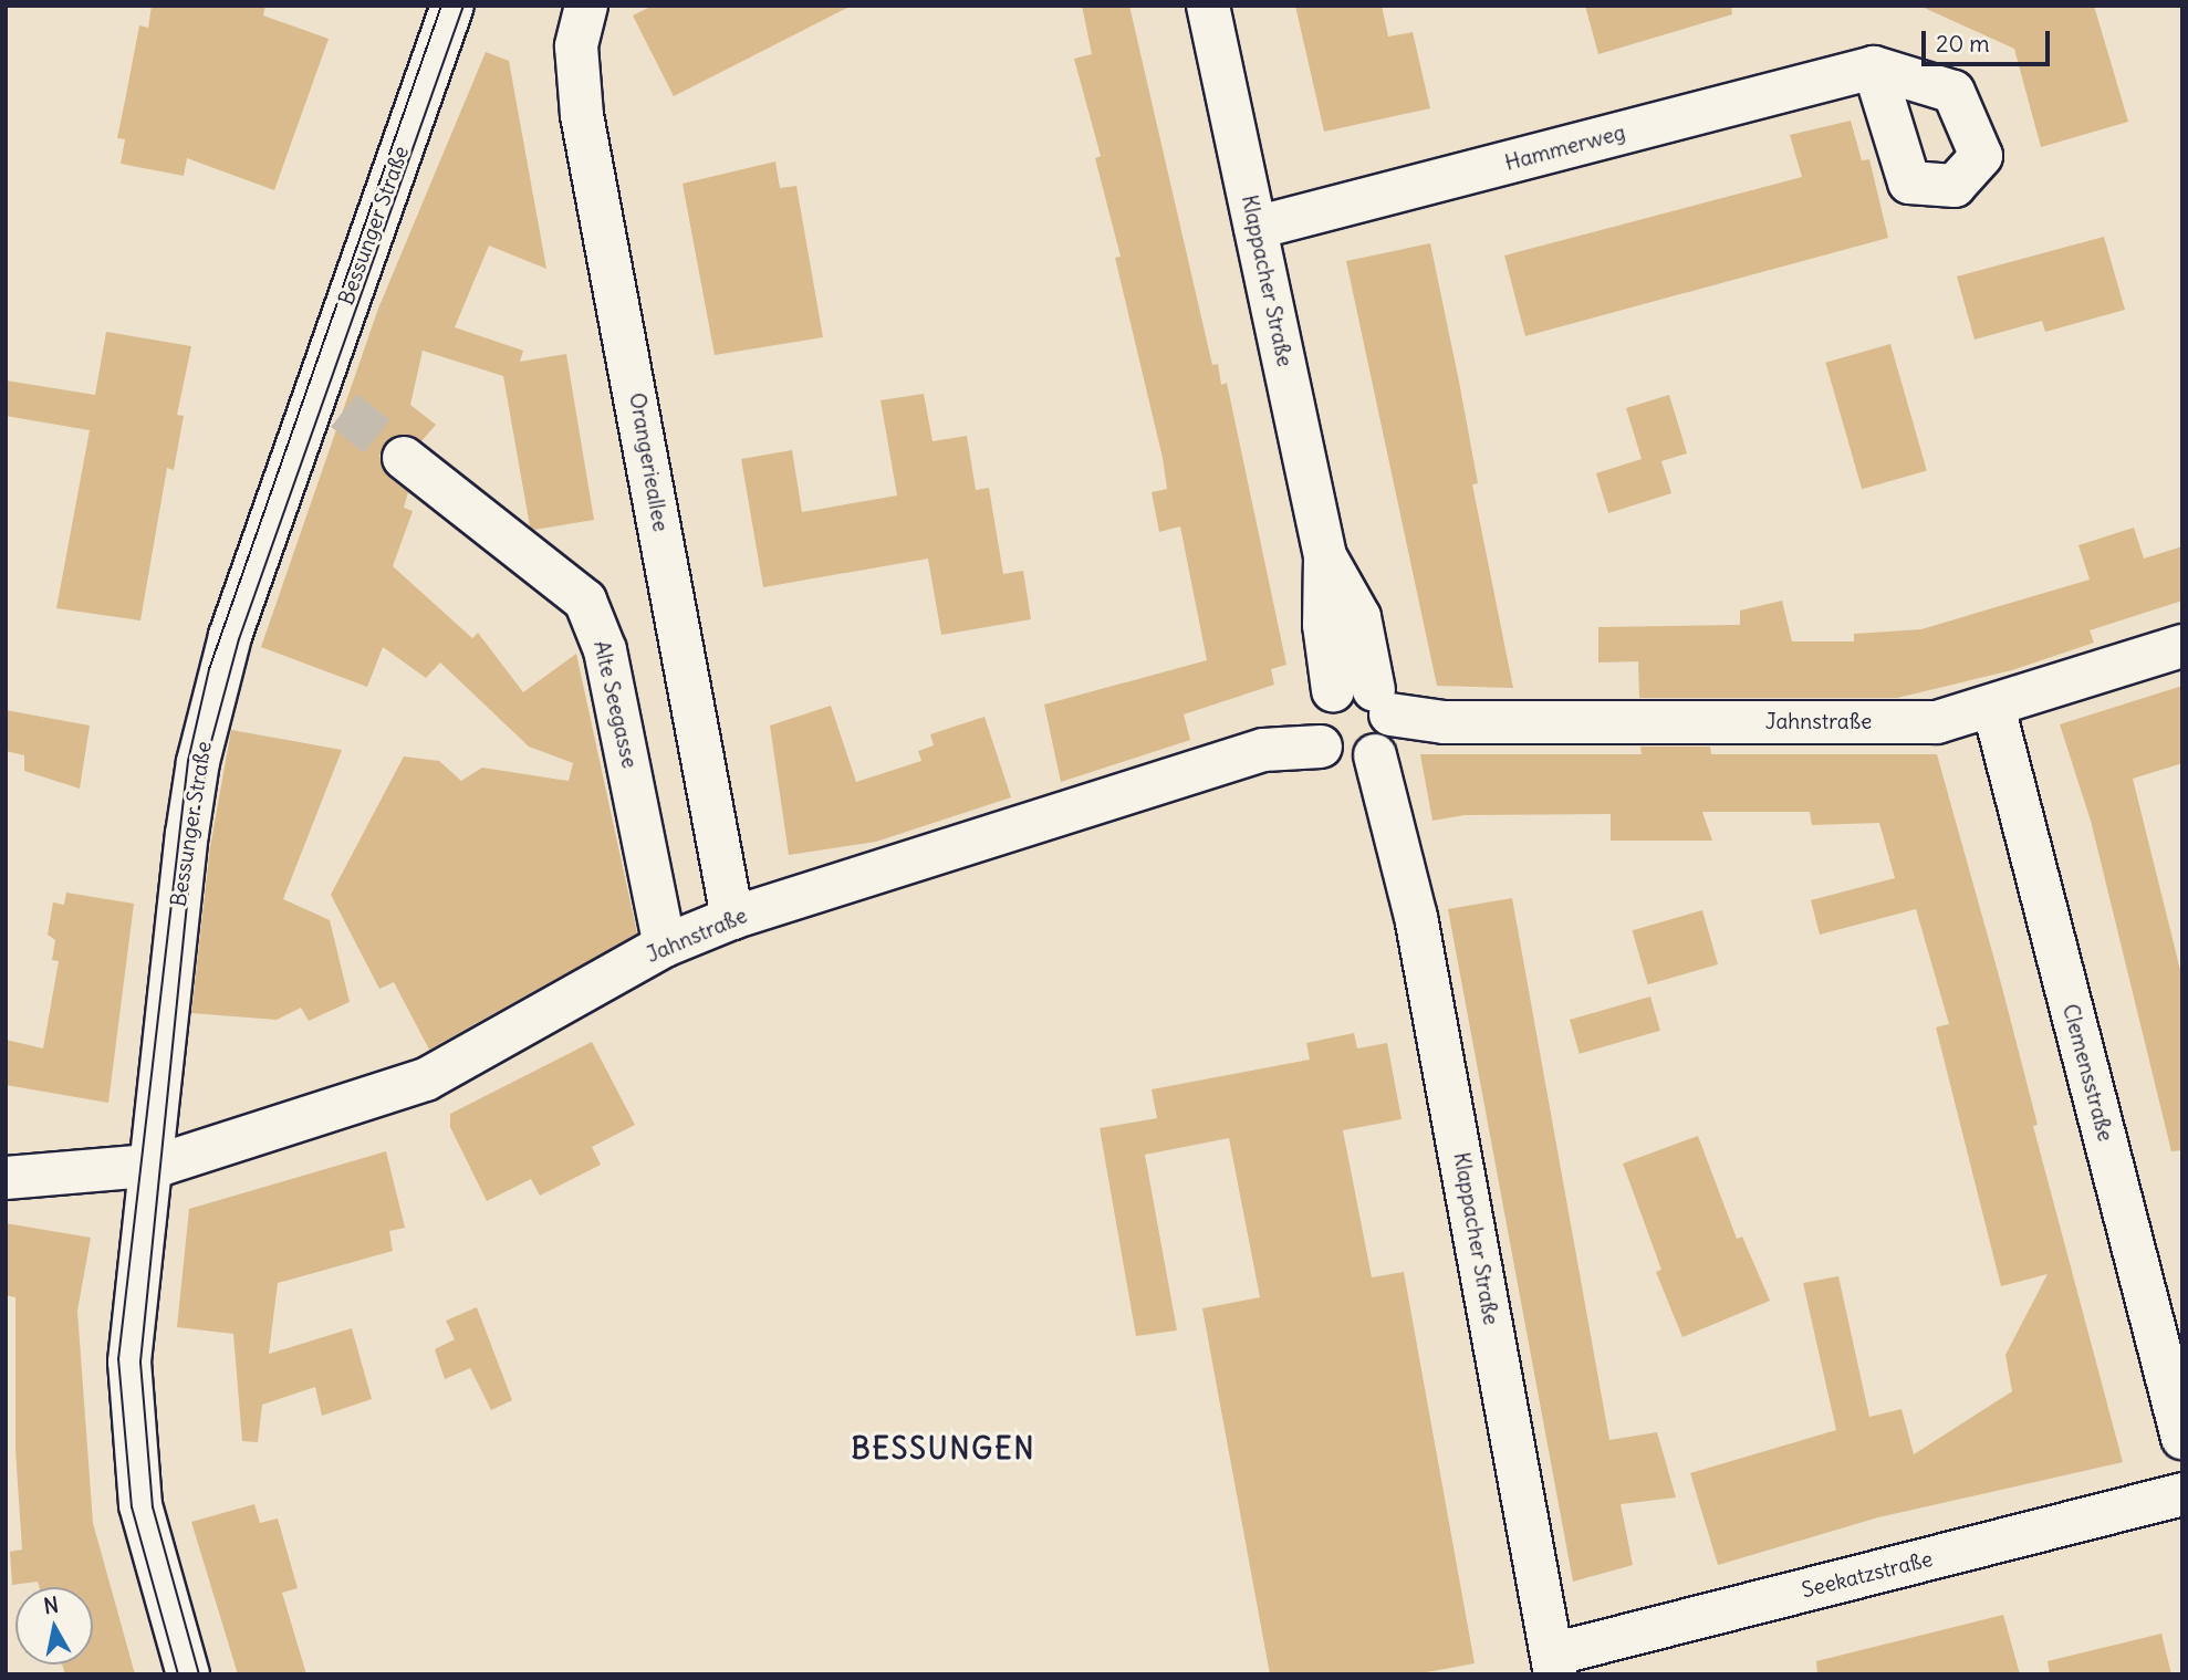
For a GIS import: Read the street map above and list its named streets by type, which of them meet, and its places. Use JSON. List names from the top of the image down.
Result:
{
  "streets": {
    "street": [
      "Hammerweg",
      "Bessunger Straße",
      "Klappacher Straße",
      "Orangerieallee",
      "Alte Seegasse",
      "Jahnstraße",
      "Clemensstraße",
      "Seekatzstraße"
    ]
  },
  "crossings": [
    ["Hammerweg", "Klappacher Straße"],
    ["Bessunger Straße", "Jahnstraße"],
    ["Klappacher Straße", "Jahnstraße"],
    ["Klappacher Straße", "Seekatzstraße"],
    ["Orangerieallee", "Jahnstraße"],
    ["Alte Seegasse", "Jahnstraße"],
    ["Jahnstraße", "Clemensstraße"]
  ],
  "districts": ["BESSUNGEN"],
  "scale_bar": "20 m",
  "north": "top"
}
